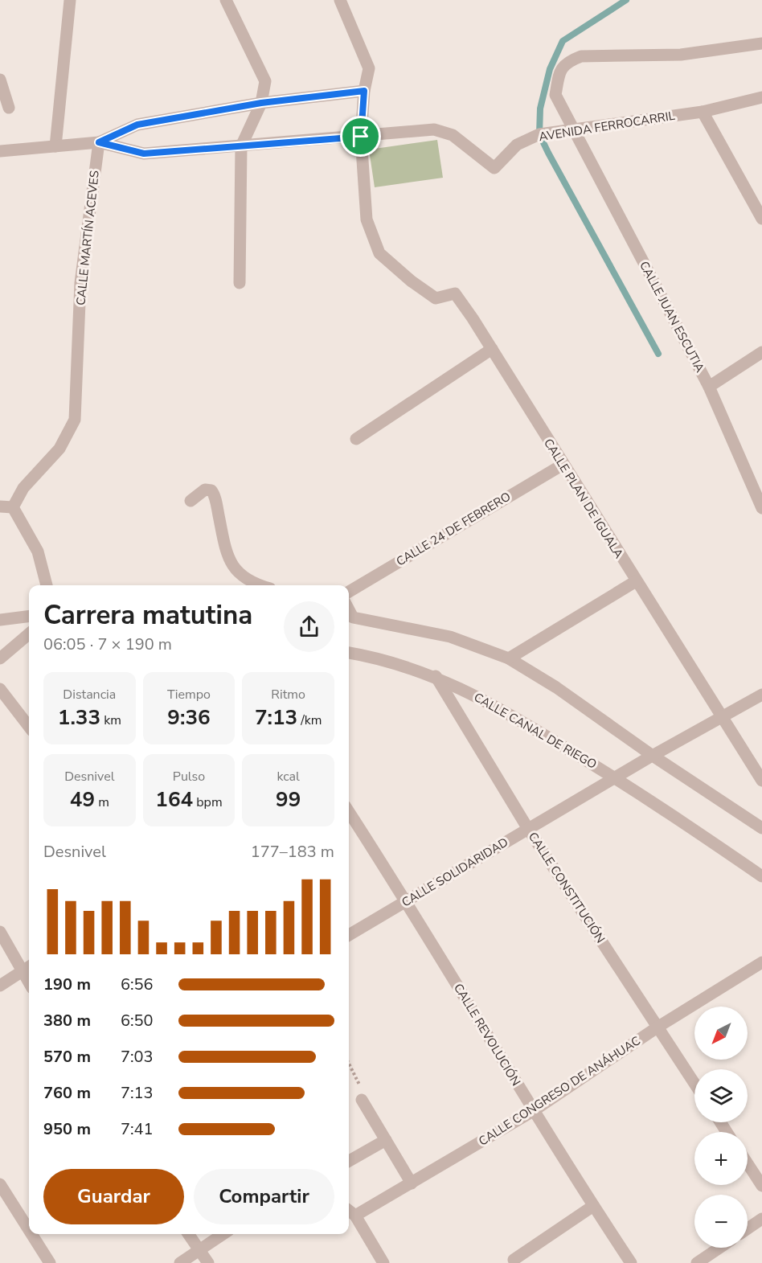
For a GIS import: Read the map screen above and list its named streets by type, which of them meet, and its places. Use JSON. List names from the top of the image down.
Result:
{
  "streets": {
    "street": [
      "AVENIDA FERROCARRIL",
      "CALLE MARTÍN ACEVES",
      "CALLE JUAN ESCUTIA",
      "CALLE PLAN DE IGUALA",
      "CALLE 24 DE FEBRERO",
      "CALLE CANAL DE RIEGO",
      "CALLE SOLIDARIDAD",
      "CALLE CONSTITUCIÓN",
      "CALLE REVOLUCIÓN",
      "CALLE CONGRESO DE ANÁHUAC"
    ]
  },
  "crossings": [
    ["AVENIDA FERROCARRIL", "CALLE MARTÍN ACEVES"],
    ["AVENIDA FERROCARRIL", "CALLE JUAN ESCUTIA"],
    ["AVENIDA FERROCARRIL", "CALLE PLAN DE IGUALA"],
    ["CALLE PLAN DE IGUALA", "CALLE 24 DE FEBRERO"],
    ["CALLE PLAN DE IGUALA", "CALLE SOLIDARIDAD"],
    ["CALLE CANAL DE RIEGO", "CALLE SOLIDARIDAD"],
    ["CALLE CANAL DE RIEGO", "CALLE CONSTITUCIÓN"],
    ["CALLE SOLIDARIDAD", "CALLE CONSTITUCIÓN"],
    ["CALLE SOLIDARIDAD", "CALLE REVOLUCIÓN"],
    ["CALLE CONSTITUCIÓN", "CALLE CONGRESO DE ANÁHUAC"],
    ["CALLE REVOLUCIÓN", "CALLE CONGRESO DE ANÁHUAC"]
  ],
  "north": "bottom left",
  "page": {
    "heading": ["Carrera matutina", "06:05 · 7 × 190 m"],
    "stats": [
      ["Distancia", "1.33 km"],
      ["Tiempo", "9:36"],
      ["Ritmo", "7:13 /km"],
      ["Desnivel", "49 m"],
      ["Pulso", "164 bpm"],
      ["kcal", "99"]
    ],
    "chart": ["Desnivel", "177–183 m"],
    "list": [
      {
        "name": "190 m",
        "note": "6:56"
      },
      {
        "name": "380 m",
        "note": "6:50"
      },
      {
        "name": "570 m",
        "note": "7:03"
      },
      {
        "name": "760 m",
        "note": "7:13"
      },
      {
        "name": "950 m",
        "note": "7:41"
      }
    ],
    "map_buttons": ["+", "−"],
    "buttons": ["Guardar", "Compartir"]
  }
}
